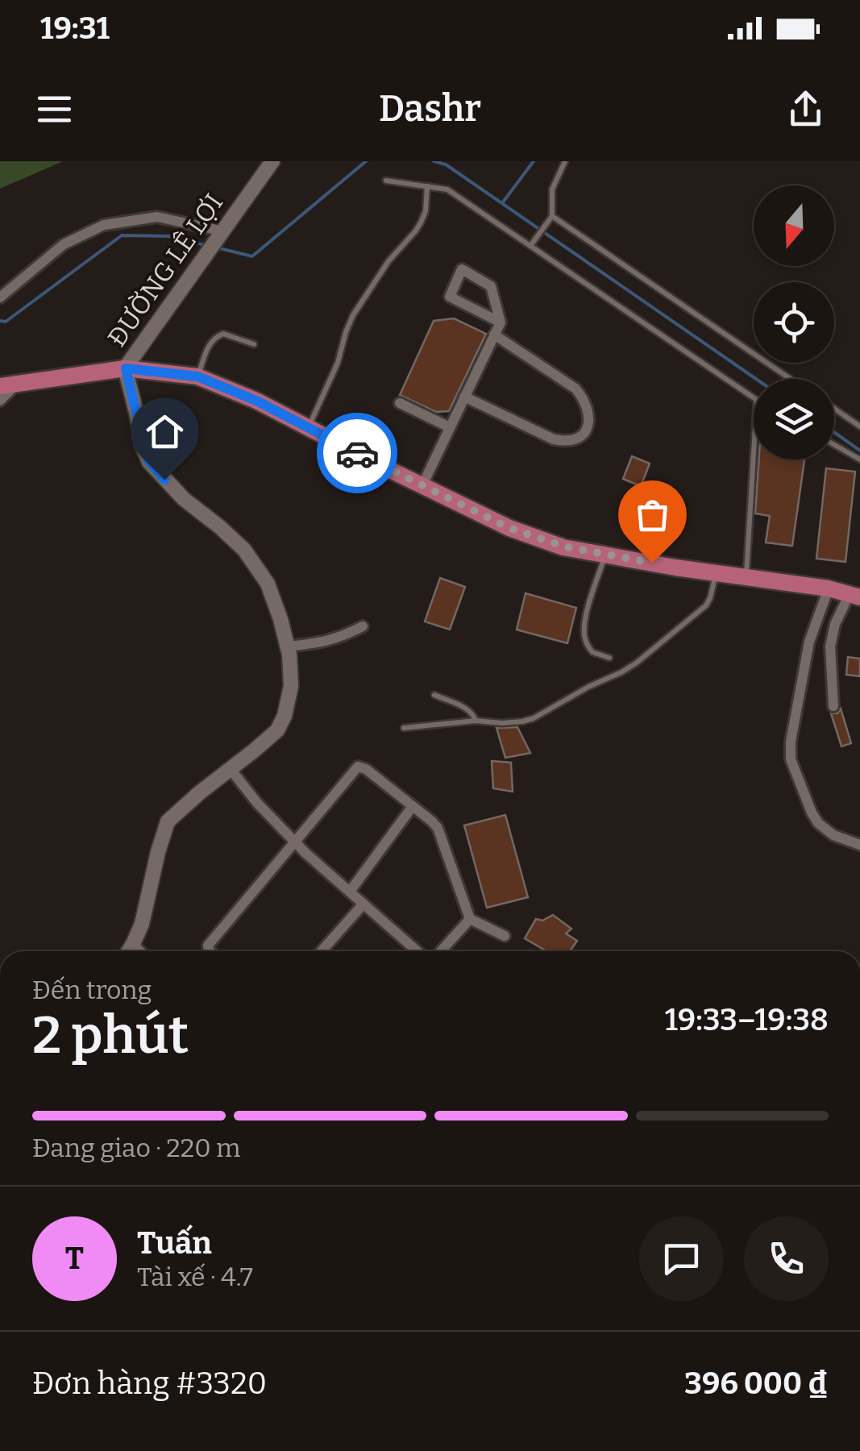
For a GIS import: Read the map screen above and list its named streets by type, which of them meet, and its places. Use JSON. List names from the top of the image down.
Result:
{
  "streets": {
    "street": ["ĐƯỜNG LÊ LỢI"]
  },
  "north": "bottom",
  "page": {
    "status": "19:31",
    "header": "Dashr",
    "heading": ["2 phút", "Đến trong", "19:33–19:38"],
    "panel": [
      "Tuấn",
      "Tài xế · 4.7",
      "Đơn hàng #3320",
      "396 000 ₫"
    ],
    "bar": "Đang giao · 220 m",
    "round": "T"
  }
}
